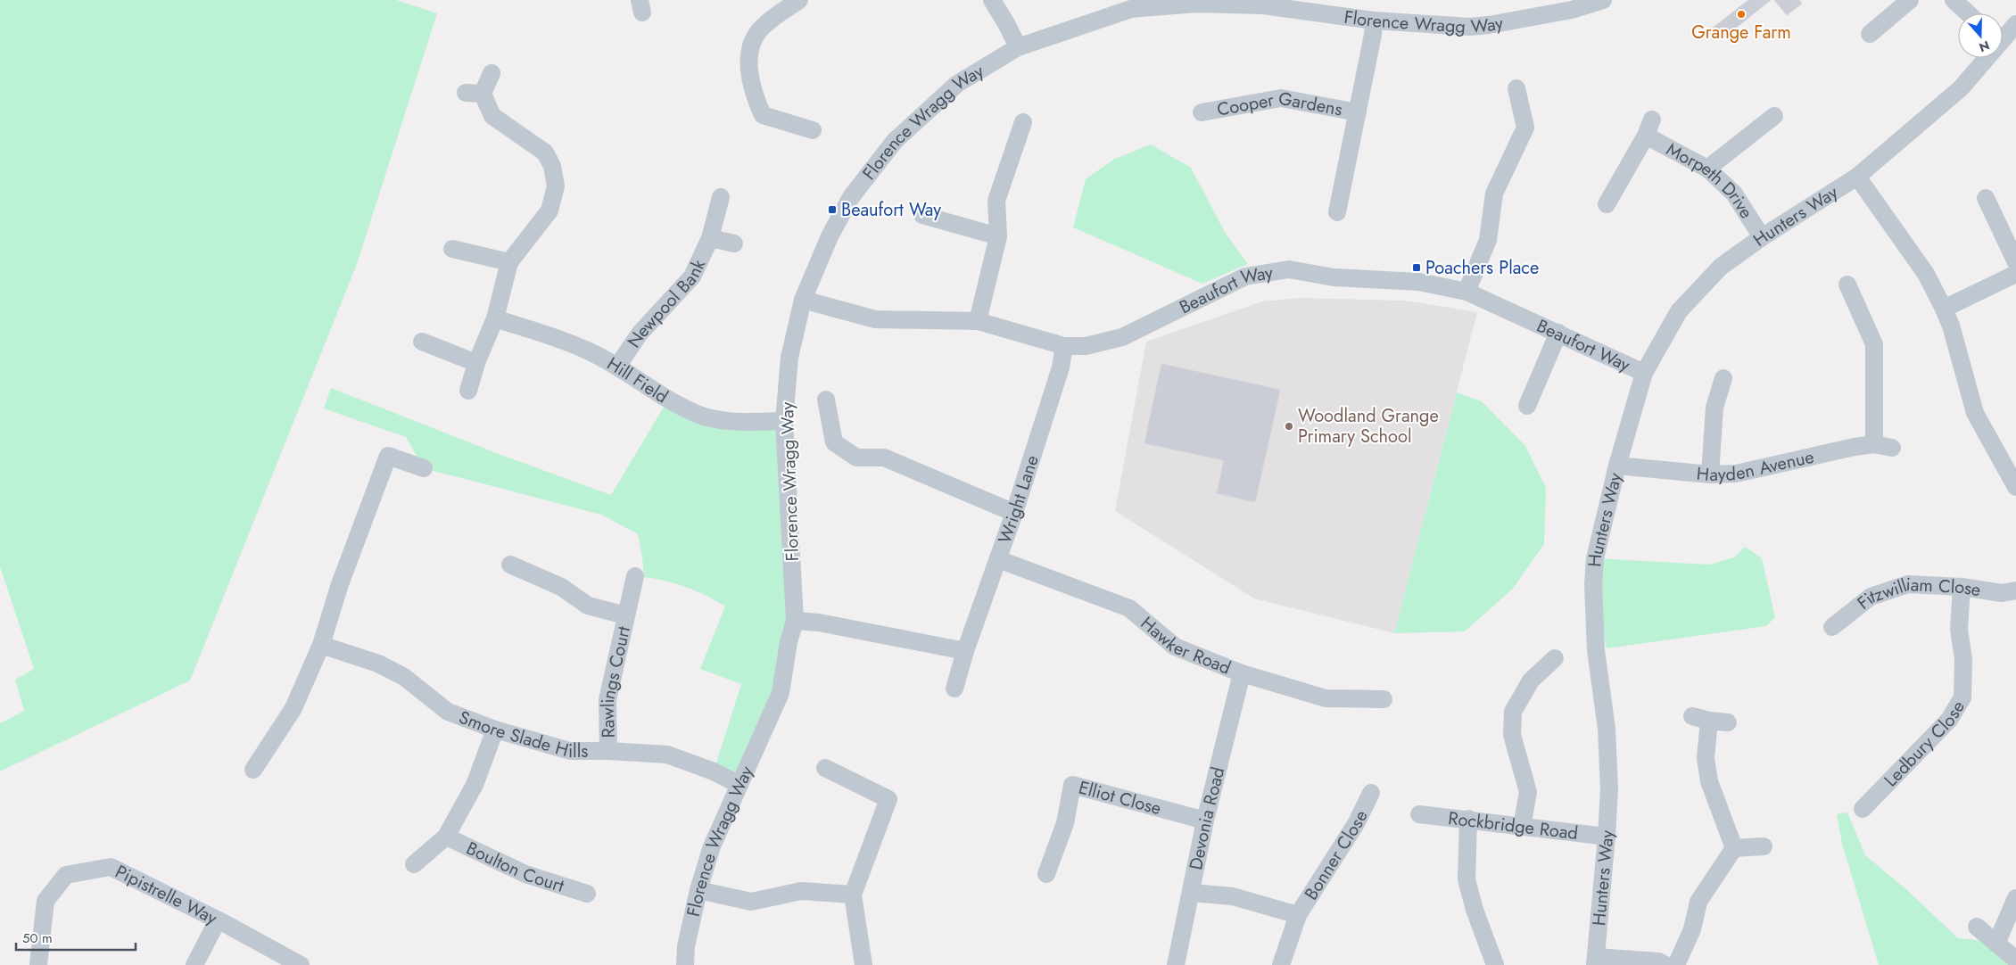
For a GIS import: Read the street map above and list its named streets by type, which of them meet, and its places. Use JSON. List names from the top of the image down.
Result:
{
  "streets": {
    "street": [
      "Florence Wragg Way",
      "Cooper Gardens",
      "Morpeth Drive",
      "Hunters Way",
      "Beaufort Way",
      "Newpool Bank",
      "Hill Field",
      "Hayden Avenue",
      "Wright Lane",
      "Fitzwilliam Close",
      "Hawker Road",
      "Rawlings Court",
      "Smore Slade Hills",
      "Ledbury Close",
      "Elliot Close",
      "Devonia Road",
      "Rockbridge Road",
      "Bonner Close",
      "Boulton Court",
      "Pipistrelle Way"
    ]
  },
  "crossings": [
    ["Florence Wragg Way", "Cooper Gardens"],
    ["Florence Wragg Way", "Beaufort Way"],
    ["Florence Wragg Way", "Hill Field"],
    ["Florence Wragg Way", "Smore Slade Hills"],
    ["Morpeth Drive", "Hunters Way"],
    ["Hunters Way", "Beaufort Way"],
    ["Hunters Way", "Hayden Avenue"],
    ["Hunters Way", "Rockbridge Road"],
    ["Beaufort Way", "Wright Lane"],
    ["Newpool Bank", "Hill Field"],
    ["Wright Lane", "Hawker Road"],
    ["Fitzwilliam Close", "Ledbury Close"],
    ["Hawker Road", "Devonia Road"],
    ["Rawlings Court", "Smore Slade Hills"],
    ["Smore Slade Hills", "Boulton Court"],
    ["Elliot Close", "Devonia Road"],
    ["Devonia Road", "Bonner Close"]
  ],
  "places": {
    "other": ["Grange Farm", "Woodland Grange Primary School"],
    "transit": ["Beaufort Way", "Poachers Place"]
  },
  "scale_bar": "50 m",
  "north": "bottom"
}
